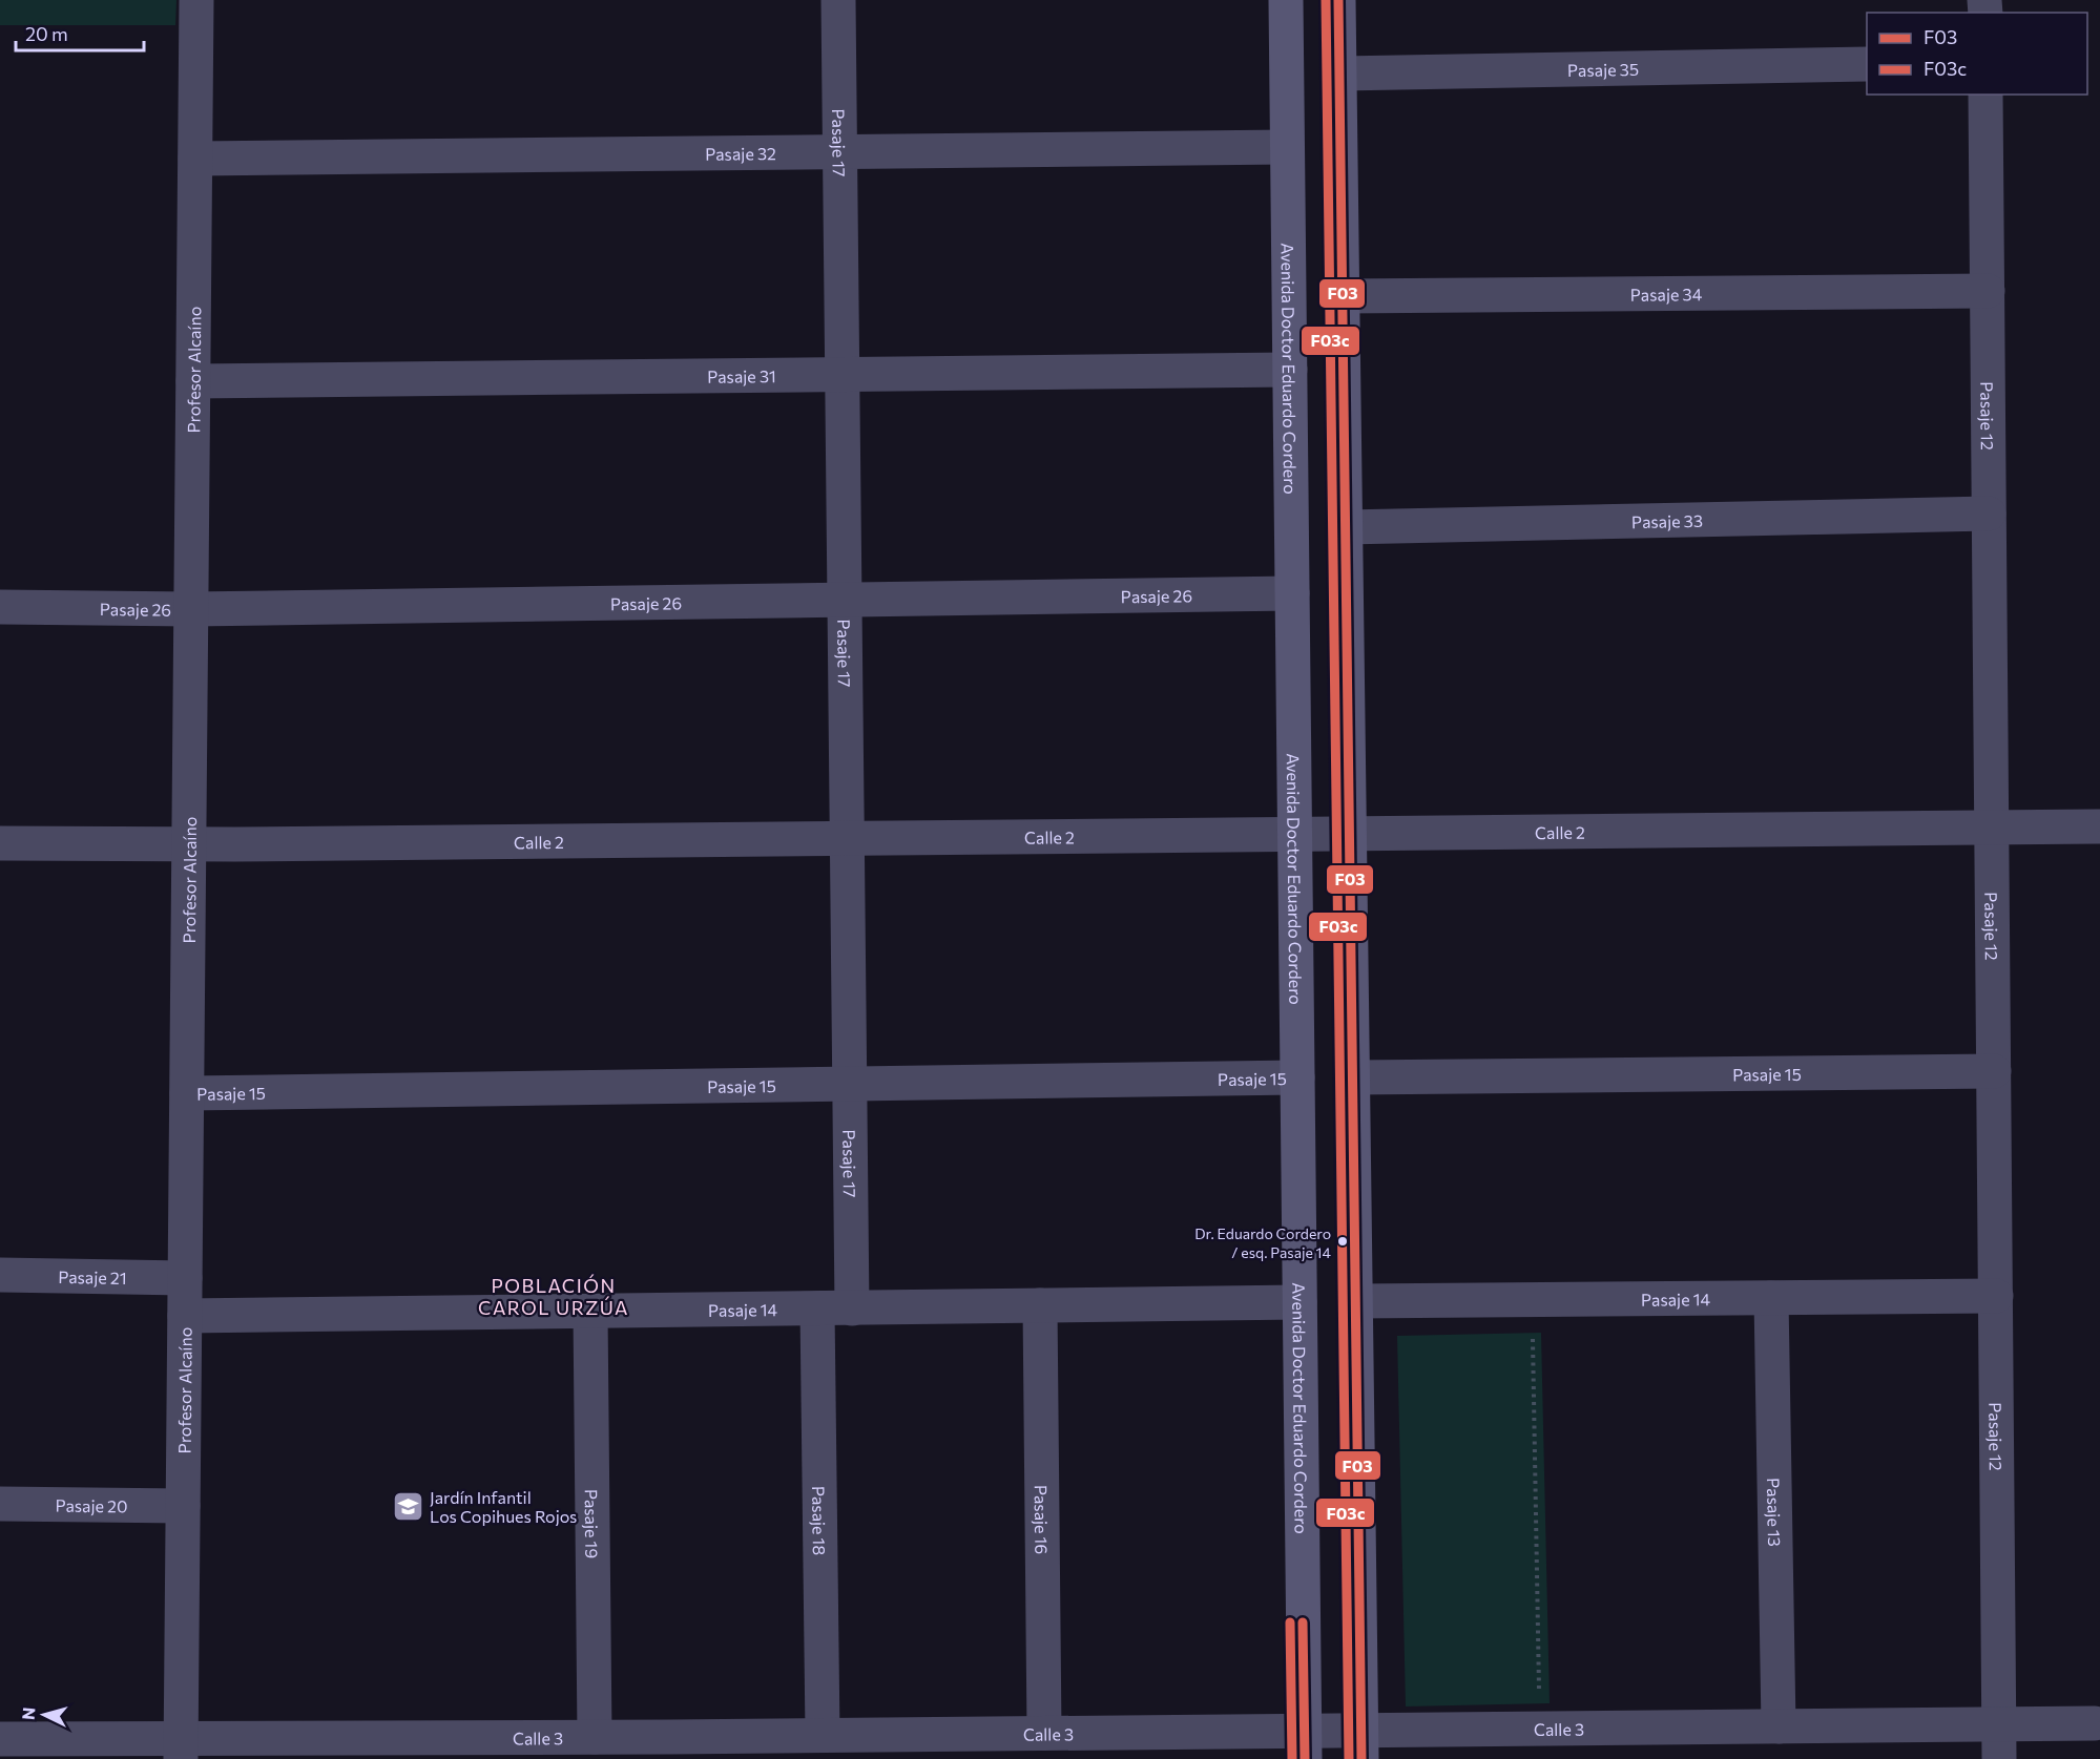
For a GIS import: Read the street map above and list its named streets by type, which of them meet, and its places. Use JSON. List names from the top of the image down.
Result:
{
  "streets": {
    "street": [
      "Pasaje 35",
      "Pasaje 17",
      "Pasaje 32",
      "Pasaje 34",
      "Profesor Alcaíno",
      "Avenida Doctor Eduardo Cordero",
      "Pasaje 31",
      "Pasaje 12",
      "Pasaje 33",
      "Pasaje 26",
      "Calle 2",
      "Pasaje 15",
      "Pasaje 21",
      "Pasaje 14",
      "Pasaje 20",
      "Pasaje 13",
      "Pasaje 16",
      "Pasaje 18",
      "Pasaje 19",
      "Calle 3"
    ]
  },
  "crossings": [
    ["Pasaje 17", "Pasaje 32"],
    ["Pasaje 17", "Pasaje 31"],
    ["Pasaje 17", "Pasaje 26"],
    ["Pasaje 17", "Calle 2"],
    ["Pasaje 17", "Pasaje 15"],
    ["Pasaje 17", "Pasaje 14"],
    ["Pasaje 32", "Profesor Alcaíno"],
    ["Pasaje 32", "Avenida Doctor Eduardo Cordero"],
    ["Pasaje 34", "Pasaje 12"],
    ["Profesor Alcaíno", "Pasaje 31"],
    ["Profesor Alcaíno", "Pasaje 26"],
    ["Profesor Alcaíno", "Calle 2"],
    ["Profesor Alcaíno", "Pasaje 15"],
    ["Profesor Alcaíno", "Pasaje 21"],
    ["Profesor Alcaíno", "Pasaje 14"],
    ["Profesor Alcaíno", "Pasaje 20"],
    ["Profesor Alcaíno", "Calle 3"],
    ["Avenida Doctor Eduardo Cordero", "Pasaje 31"],
    ["Avenida Doctor Eduardo Cordero", "Pasaje 26"],
    ["Avenida Doctor Eduardo Cordero", "Calle 2"],
    ["Avenida Doctor Eduardo Cordero", "Pasaje 15"],
    ["Avenida Doctor Eduardo Cordero", "Pasaje 14"],
    ["Avenida Doctor Eduardo Cordero", "Calle 3"],
    ["Pasaje 12", "Pasaje 33"],
    ["Pasaje 12", "Calle 2"],
    ["Pasaje 12", "Pasaje 15"],
    ["Pasaje 12", "Pasaje 14"],
    ["Pasaje 12", "Calle 3"],
    ["Pasaje 14", "Pasaje 13"],
    ["Pasaje 14", "Pasaje 16"],
    ["Pasaje 14", "Pasaje 18"],
    ["Pasaje 14", "Pasaje 19"],
    ["Pasaje 13", "Calle 3"],
    ["Pasaje 16", "Calle 3"],
    ["Pasaje 18", "Calle 3"],
    ["Pasaje 19", "Calle 3"]
  ],
  "districts": ["POBLACIÓN CAROL URZÚA"],
  "places": {
    "other": ["Dr. Eduardo Cordero / esq. Pasaje 14"],
    "school or university": ["Jardín Infantil Los Copihues Rojos"]
  },
  "lines": ["transit line F03", "transit line F03c"],
  "legend": ["F03", "F03c"],
  "scale_bar": "20 m",
  "north": "left"
}
